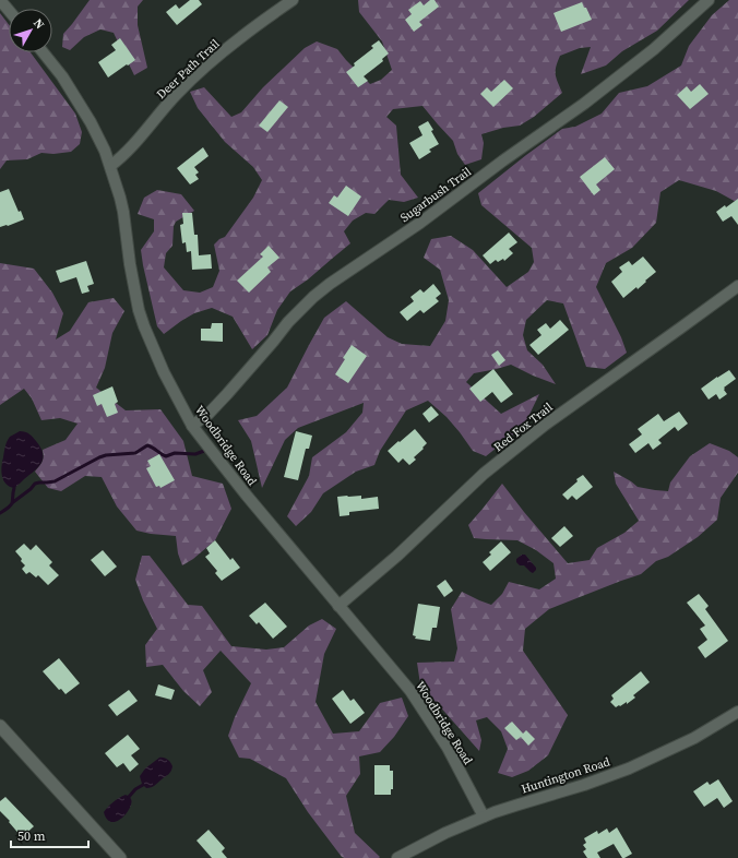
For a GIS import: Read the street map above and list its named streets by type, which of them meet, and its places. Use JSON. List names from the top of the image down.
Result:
{
  "streets": {
    "street": [
      "Deer Path Trail",
      "Sugarbush Trail",
      "Red Fox Trail",
      "Woodbridge Road",
      "Huntington Road"
    ]
  },
  "crossings": [
    ["Deer Path Trail", "Woodbridge Road"],
    ["Sugarbush Trail", "Woodbridge Road"],
    ["Red Fox Trail", "Woodbridge Road"],
    ["Woodbridge Road", "Huntington Road"]
  ],
  "scale_bar": "50 m",
  "north": "top right"
}
